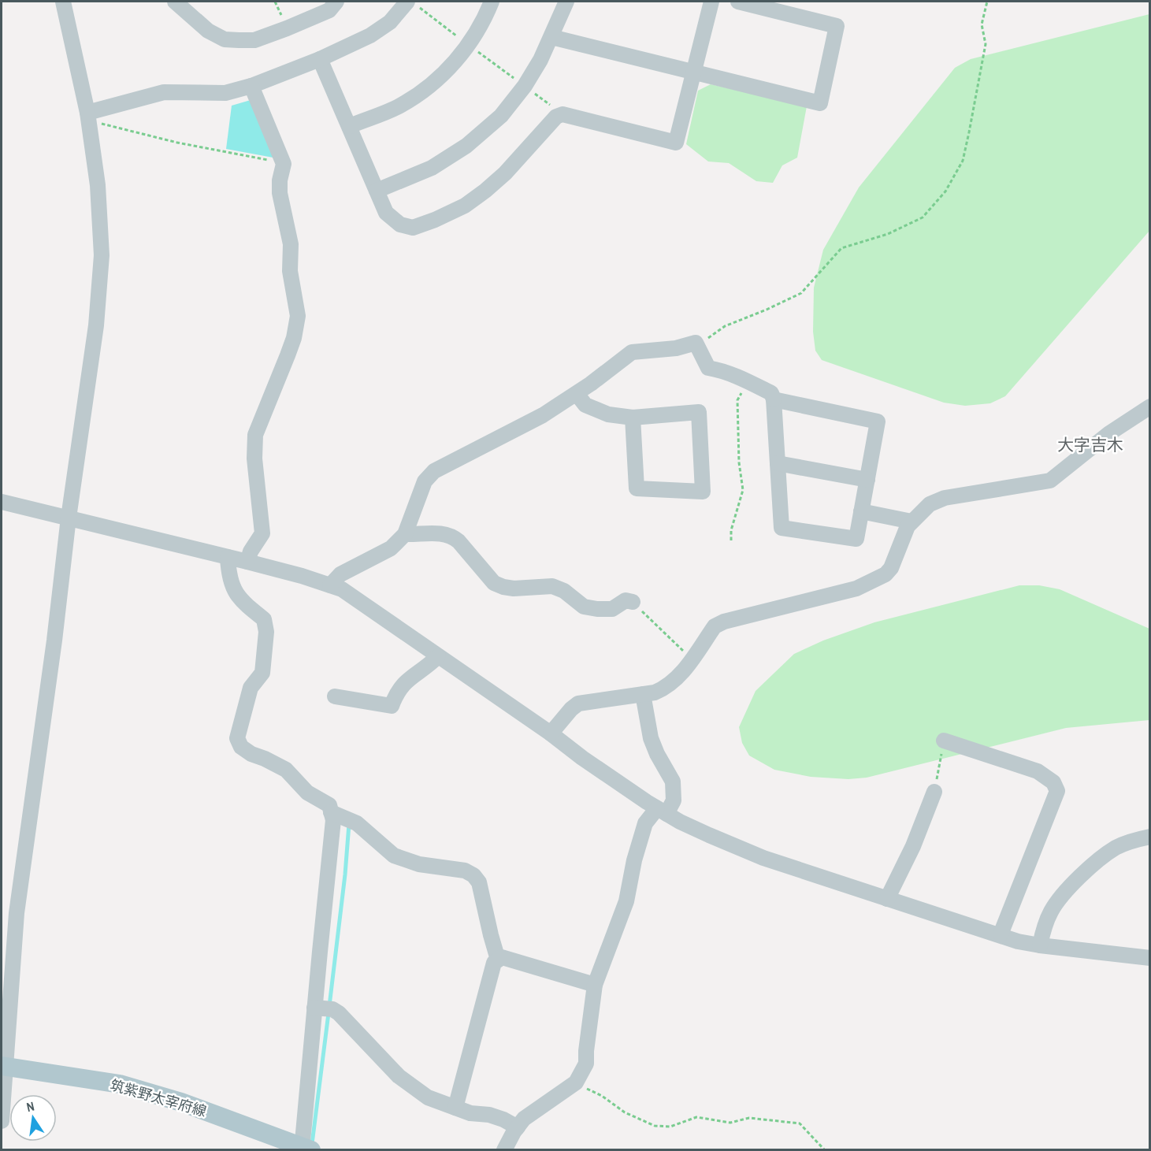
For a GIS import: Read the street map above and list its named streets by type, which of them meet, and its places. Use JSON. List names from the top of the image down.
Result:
{
  "streets": {
    "main road": ["筑紫野太宰府線"]
  },
  "districts": ["大字吉木"],
  "north": "top"
}
